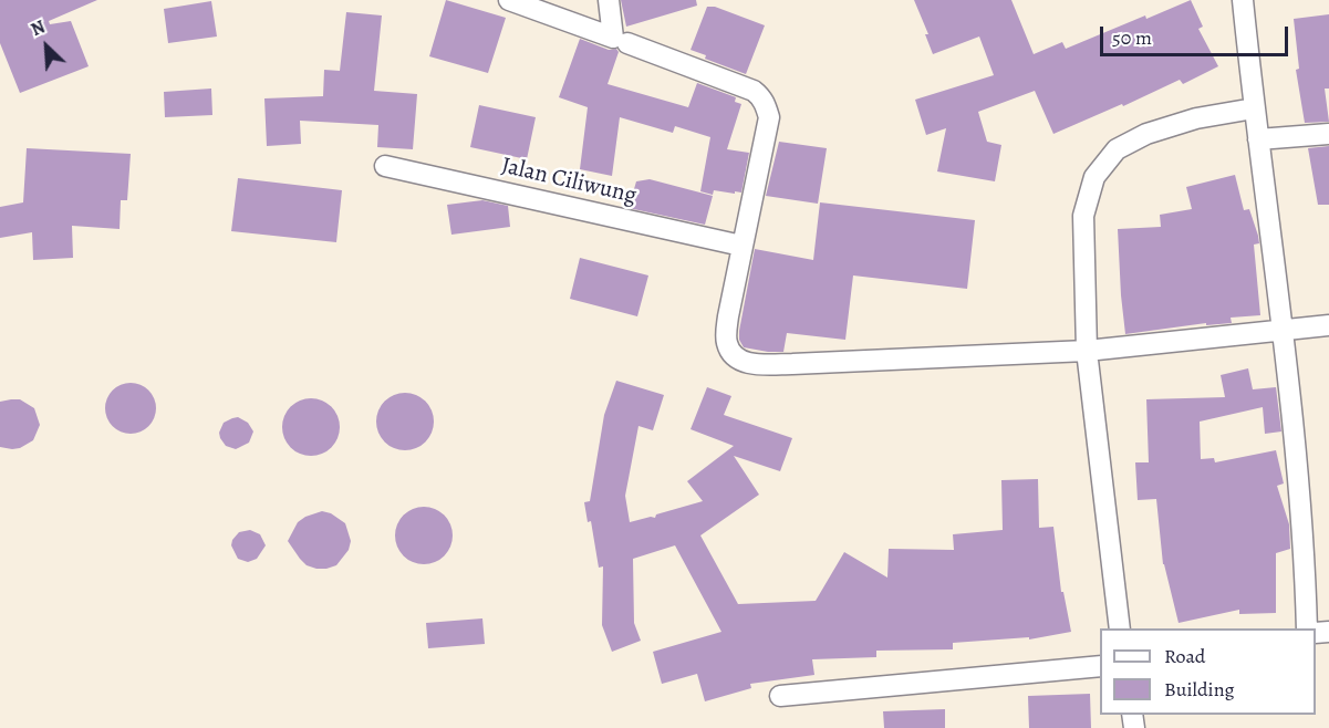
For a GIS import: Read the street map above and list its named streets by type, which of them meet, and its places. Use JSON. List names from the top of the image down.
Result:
{
  "streets": {
    "street": ["Jalan Ciliwung"]
  },
  "legend": ["Road", "Building"],
  "scale_bar": "50 m",
  "north": "top left"
}
